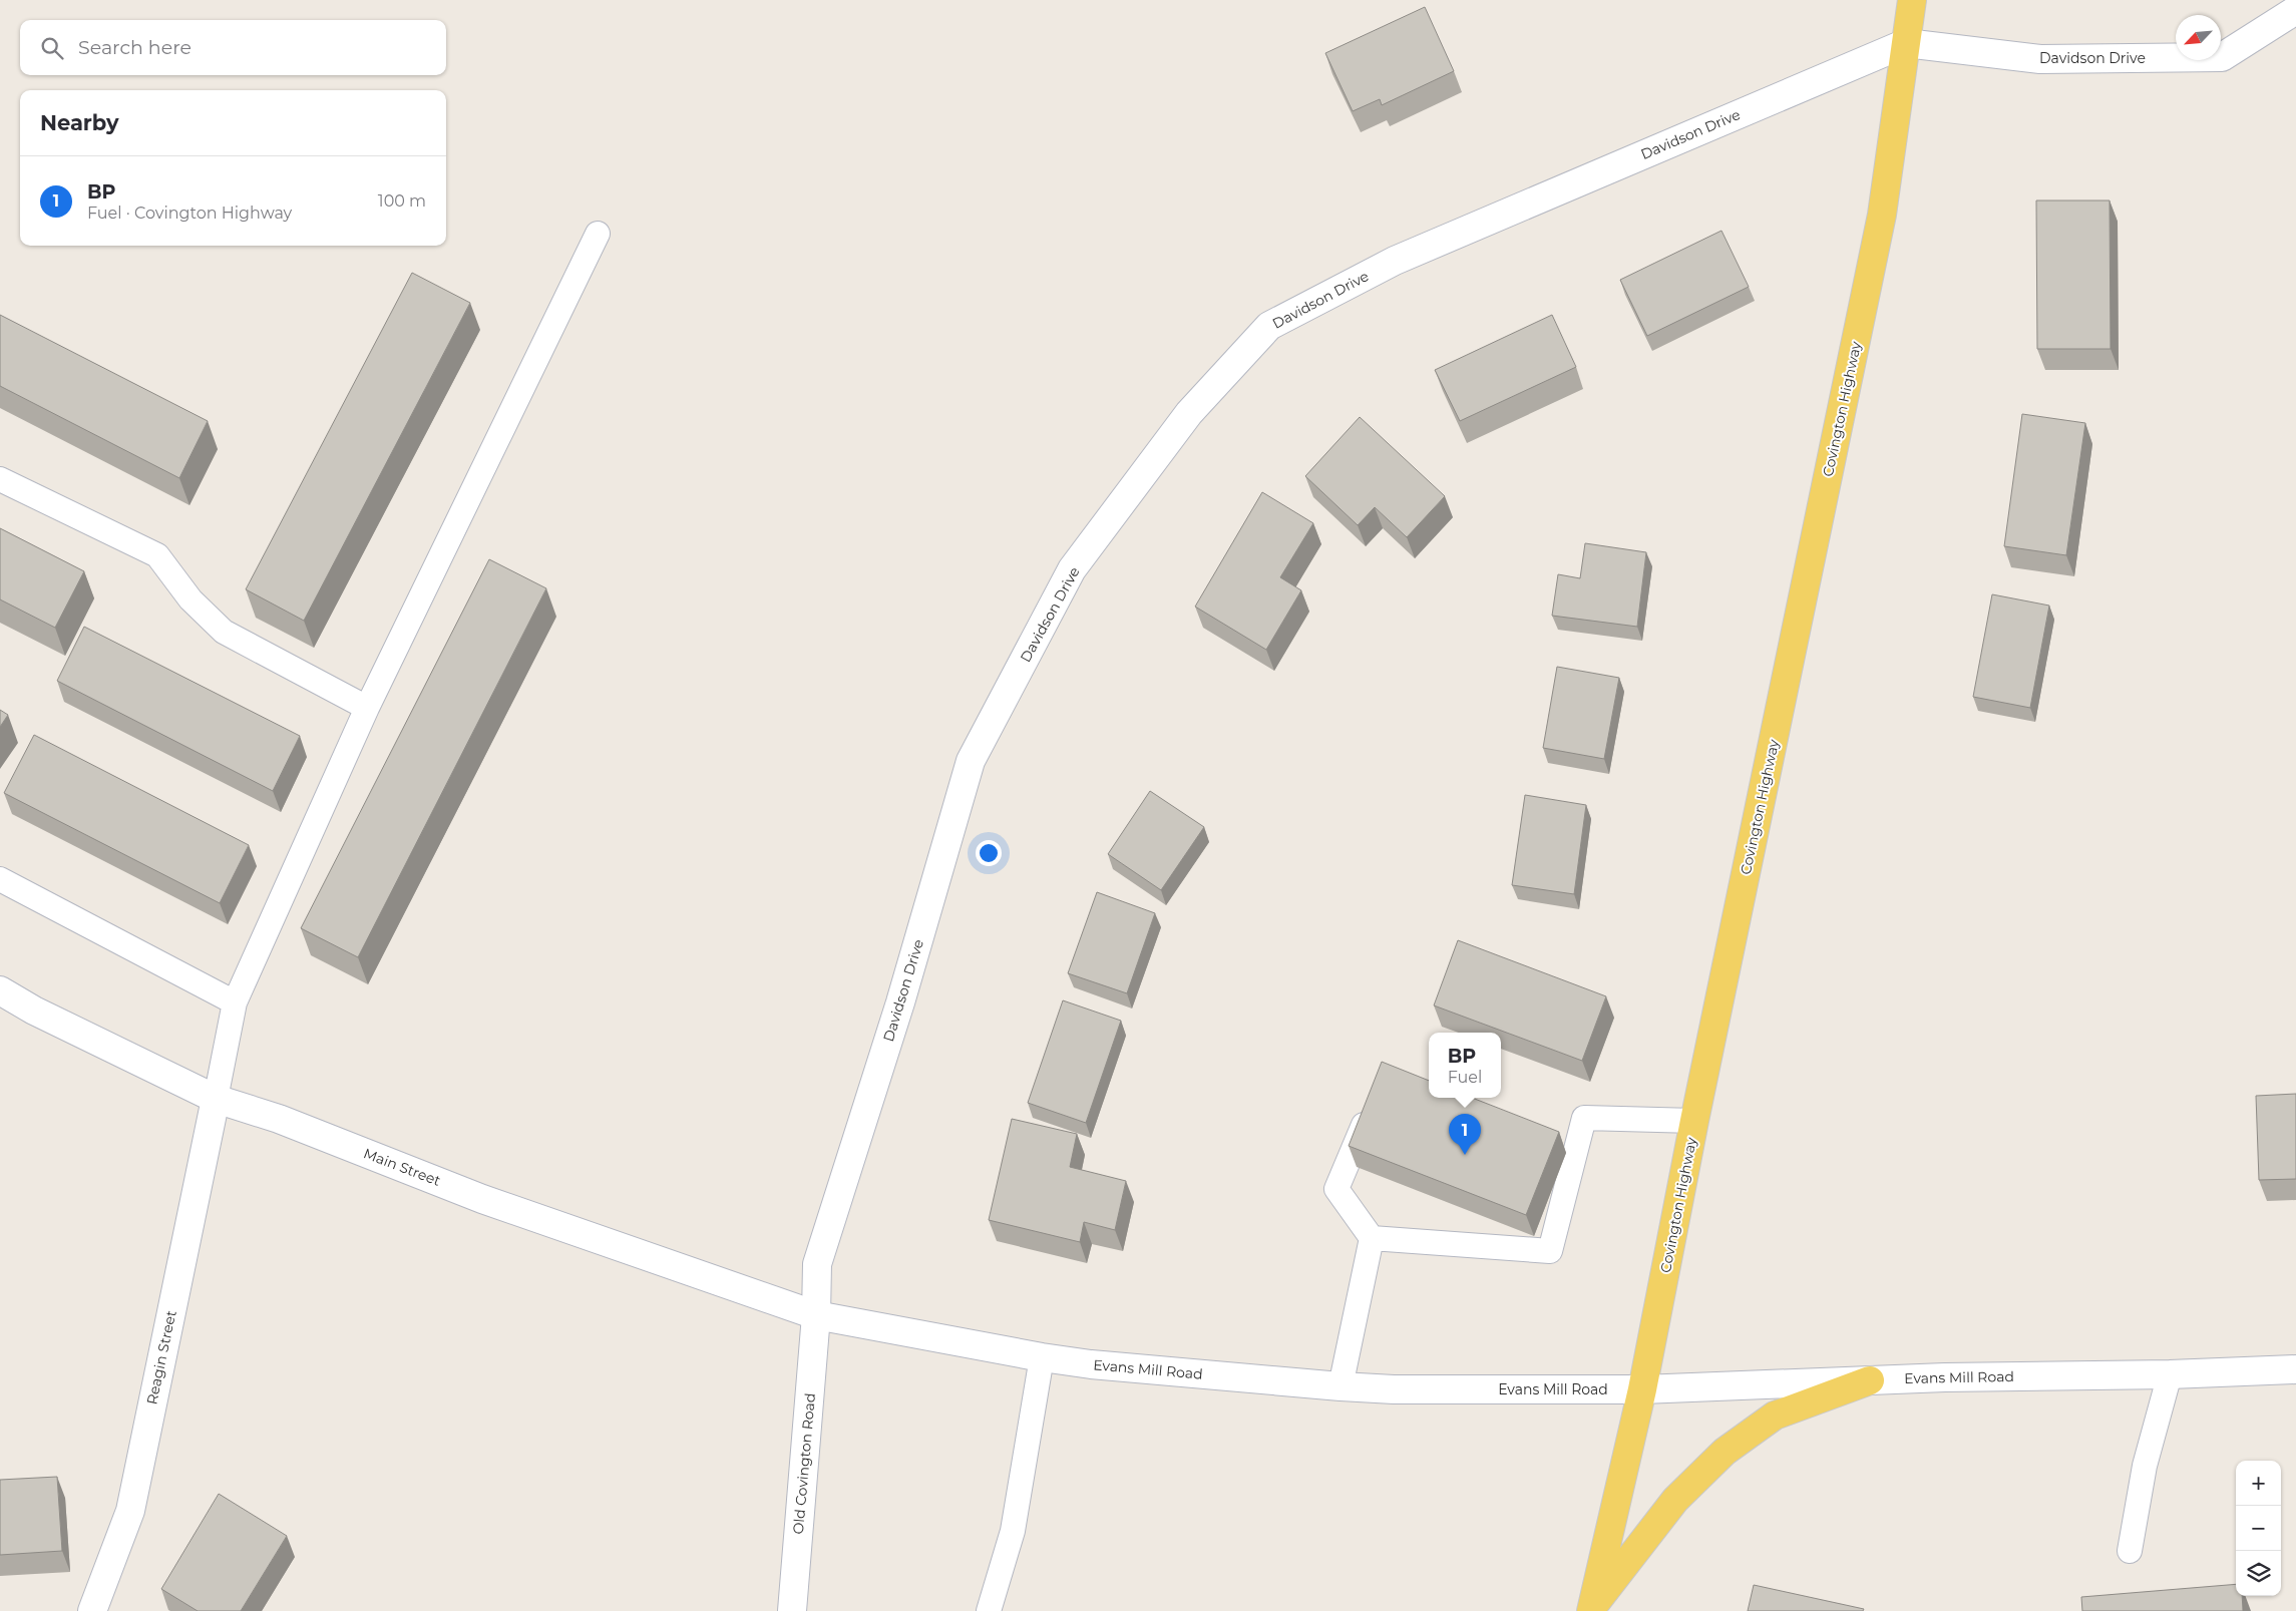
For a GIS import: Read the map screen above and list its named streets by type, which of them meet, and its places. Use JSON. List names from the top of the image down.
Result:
{
  "streets": {
    "main road": ["Covington Highway"],
    "street": [
      "Davidson Drive",
      "Main Street",
      "Reagin Street",
      "Evans Mill Road",
      "Old Covington Road"
    ]
  },
  "crossings": [
    ["Davidson Drive", "Covington Highway"],
    ["Davidson Drive", "Main Street"],
    ["Davidson Drive", "Evans Mill Road"],
    ["Davidson Drive", "Old Covington Road"],
    ["Covington Highway", "Evans Mill Road"],
    ["Main Street", "Reagin Street"],
    ["Main Street", "Evans Mill Road"],
    ["Main Street", "Old Covington Road"],
    ["Evans Mill Road", "Old Covington Road"]
  ],
  "north": "bottom left",
  "page": {
    "search": "Search here",
    "heading": "Nearby",
    "list": [
      {
        "mark": "1",
        "name": "BP",
        "note": "Fuel · Covington Highway",
        "value": "100 m"
      }
    ],
    "popup": ["BP", "Fuel"],
    "pins": "1",
    "map_buttons": ["+", "−"]
  }
}
